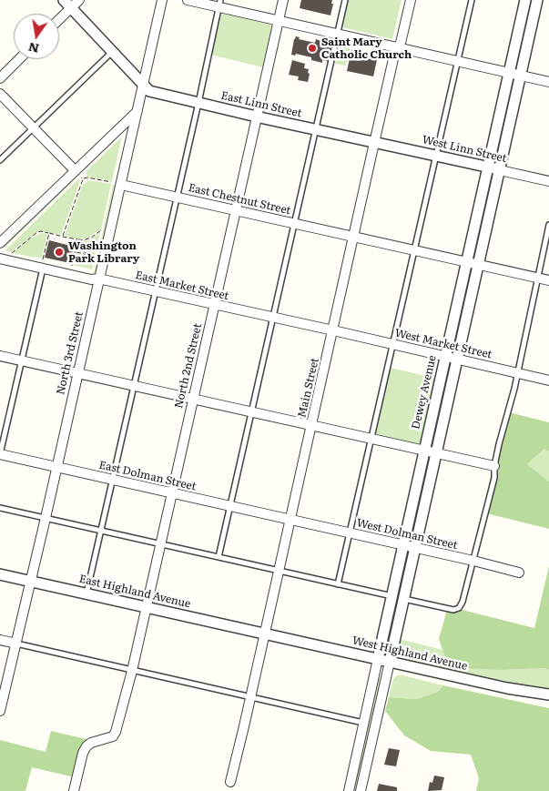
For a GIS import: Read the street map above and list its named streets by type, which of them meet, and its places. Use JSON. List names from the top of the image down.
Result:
{
  "streets": {
    "street": [
      "East Linn Street",
      "West Linn Street",
      "East Chestnut Street",
      "East Market Street",
      "West Market Street",
      "North 3rd Street",
      "North 2nd Street",
      "Main Street",
      "Dewey Avenue",
      "East Dolman Street",
      "West Dolman Street",
      "East Highland Avenue",
      "West Highland Avenue"
    ]
  },
  "crossings": [
    ["East Linn Street", "West Linn Street"],
    ["East Linn Street", "North 3rd Street"],
    ["East Linn Street", "North 2nd Street"],
    ["East Linn Street", "Main Street"],
    ["West Linn Street", "Main Street"],
    ["West Linn Street", "Dewey Avenue"],
    ["East Chestnut Street", "North 3rd Street"],
    ["East Chestnut Street", "North 2nd Street"],
    ["East Chestnut Street", "Main Street"],
    ["East Chestnut Street", "Dewey Avenue"],
    ["East Market Street", "West Market Street"],
    ["East Market Street", "North 3rd Street"],
    ["East Market Street", "North 2nd Street"],
    ["East Market Street", "Main Street"],
    ["West Market Street", "Main Street"],
    ["West Market Street", "Dewey Avenue"],
    ["North 3rd Street", "East Dolman Street"],
    ["North 3rd Street", "East Highland Avenue"],
    ["North 2nd Street", "East Dolman Street"],
    ["North 2nd Street", "East Highland Avenue"],
    ["Main Street", "East Dolman Street"],
    ["Main Street", "West Dolman Street"],
    ["Main Street", "East Highland Avenue"],
    ["Main Street", "West Highland Avenue"],
    ["Dewey Avenue", "West Dolman Street"],
    ["Dewey Avenue", "West Highland Avenue"],
    ["East Dolman Street", "West Dolman Street"],
    ["East Highland Avenue", "West Highland Avenue"]
  ],
  "places": ["Saint Mary Catholic Church", "Washington Park Library"],
  "north": "bottom"
}
